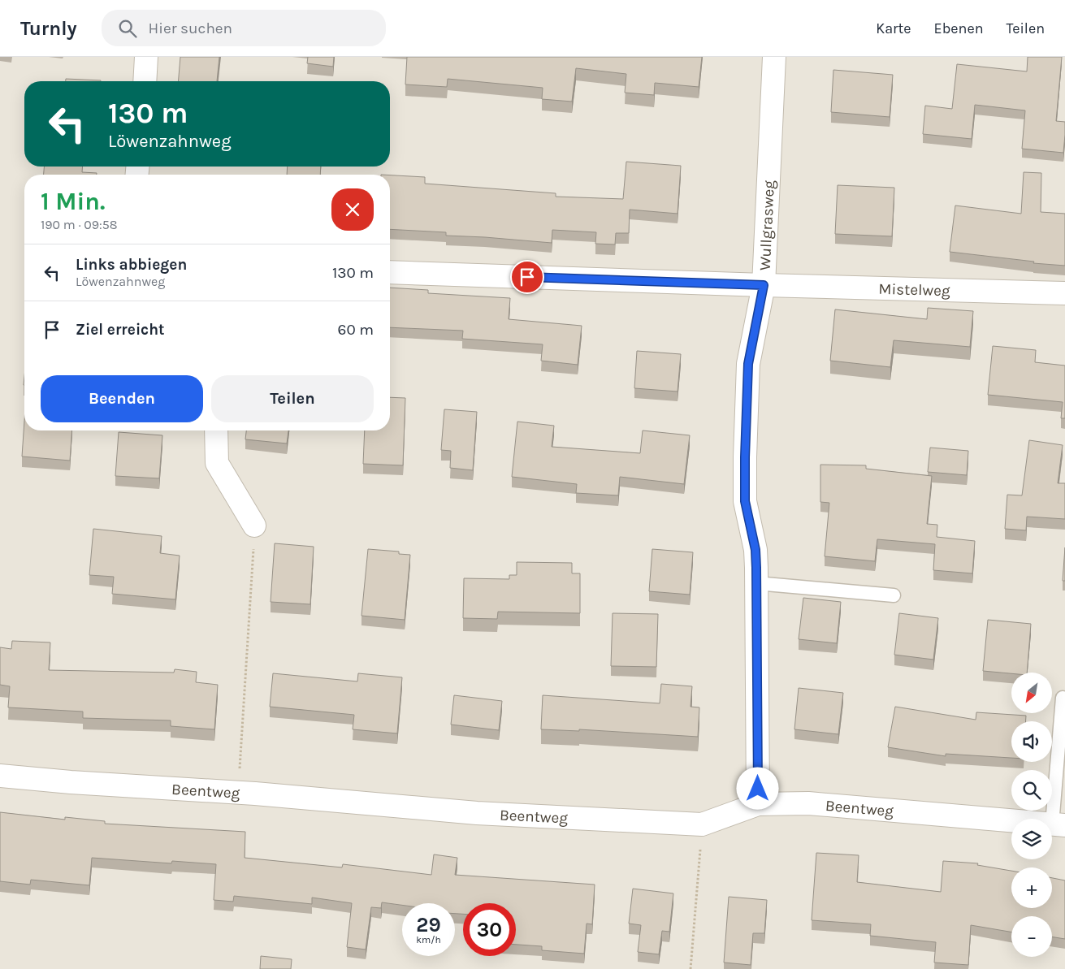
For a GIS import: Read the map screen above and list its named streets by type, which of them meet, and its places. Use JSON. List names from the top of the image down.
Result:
{
  "streets": {
    "street": ["Wullgrasweg", "Mistelweg", "Beentweg"]
  },
  "crossings": [
    ["Wullgrasweg", "Mistelweg"],
    ["Wullgrasweg", "Beentweg"]
  ],
  "north": "bottom left",
  "page": {
    "header": "Turnly",
    "search": "Hier suchen",
    "nav": ["Karte", "Ebenen", "Teilen"],
    "turn": ["130 m", "Löwenzahnweg"],
    "heading": ["1 Min.", "190 m · 09:58"],
    "list": [
      {
        "name": "Links abbiegen",
        "note": "Löwenzahnweg",
        "value": "130 m"
      },
      {
        "name": "Ziel erreicht",
        "value": "60 m"
      }
    ],
    "buttons": ["Beenden", "Teilen"],
    "map_buttons": ["+", "−"],
    "speed": "29 km/h",
    "limit": "30"
  }
}
